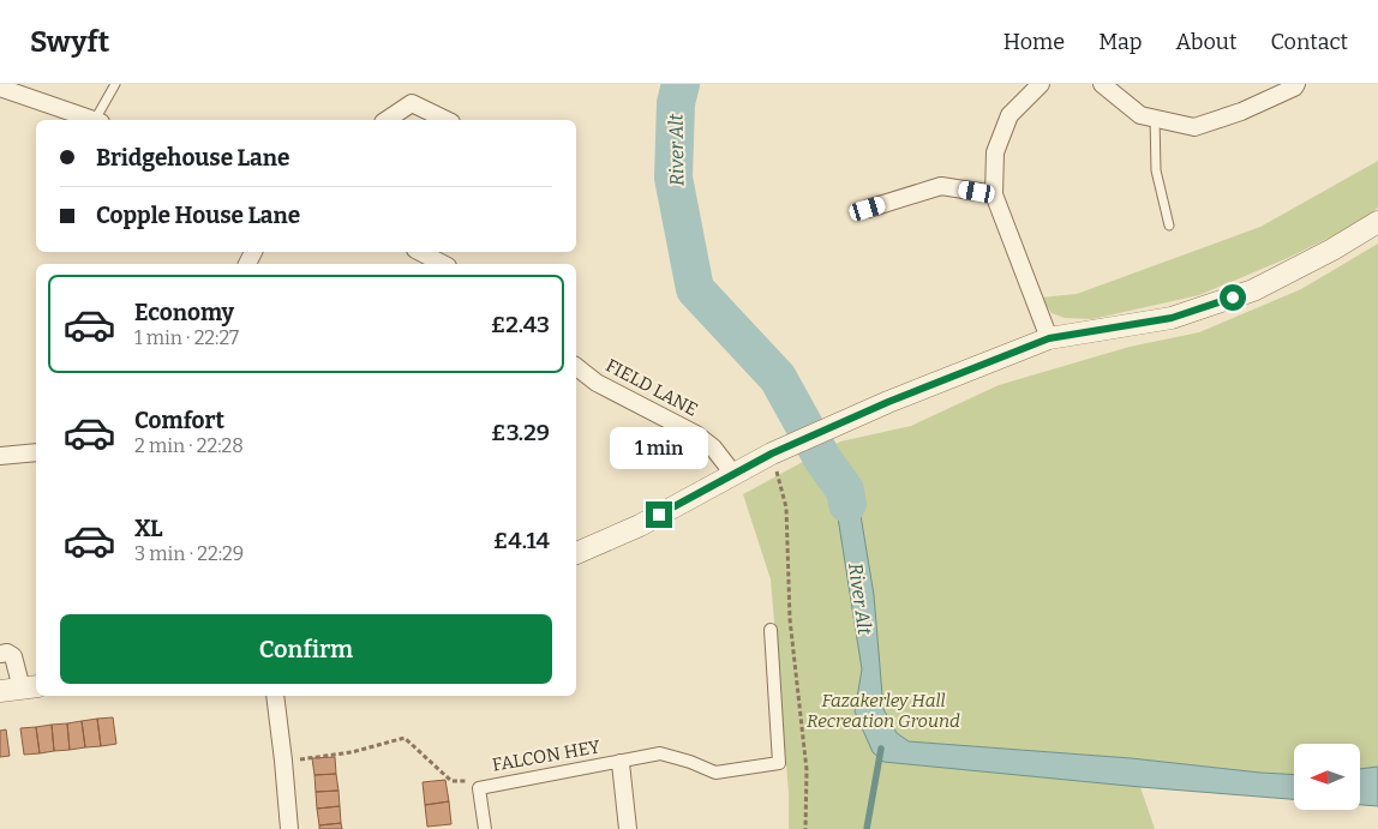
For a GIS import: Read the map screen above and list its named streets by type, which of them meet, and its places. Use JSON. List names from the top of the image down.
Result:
{
  "streets": {
    "street": ["FIELD LANE", "FALCON HEY"]
  },
  "water": ["River Alt"],
  "parks": ["Fazakerley Hall Recreation Ground"],
  "north": "left",
  "page": {
    "header": "Swyft",
    "nav": [
      "Home",
      "Map",
      "About",
      "Contact"
    ],
    "banner": ["Bridgehouse Lane", "Copple House Lane"],
    "list": [
      {
        "name": "Economy",
        "note": "1 min · 22:27",
        "value": "£2.43"
      },
      {
        "name": "Comfort",
        "note": "2 min · 22:28",
        "value": "£3.29"
      },
      {
        "name": "XL",
        "note": "3 min · 22:29",
        "value": "£4.14"
      }
    ],
    "bubble": "1 min",
    "buttons": "Confirm"
  }
}
